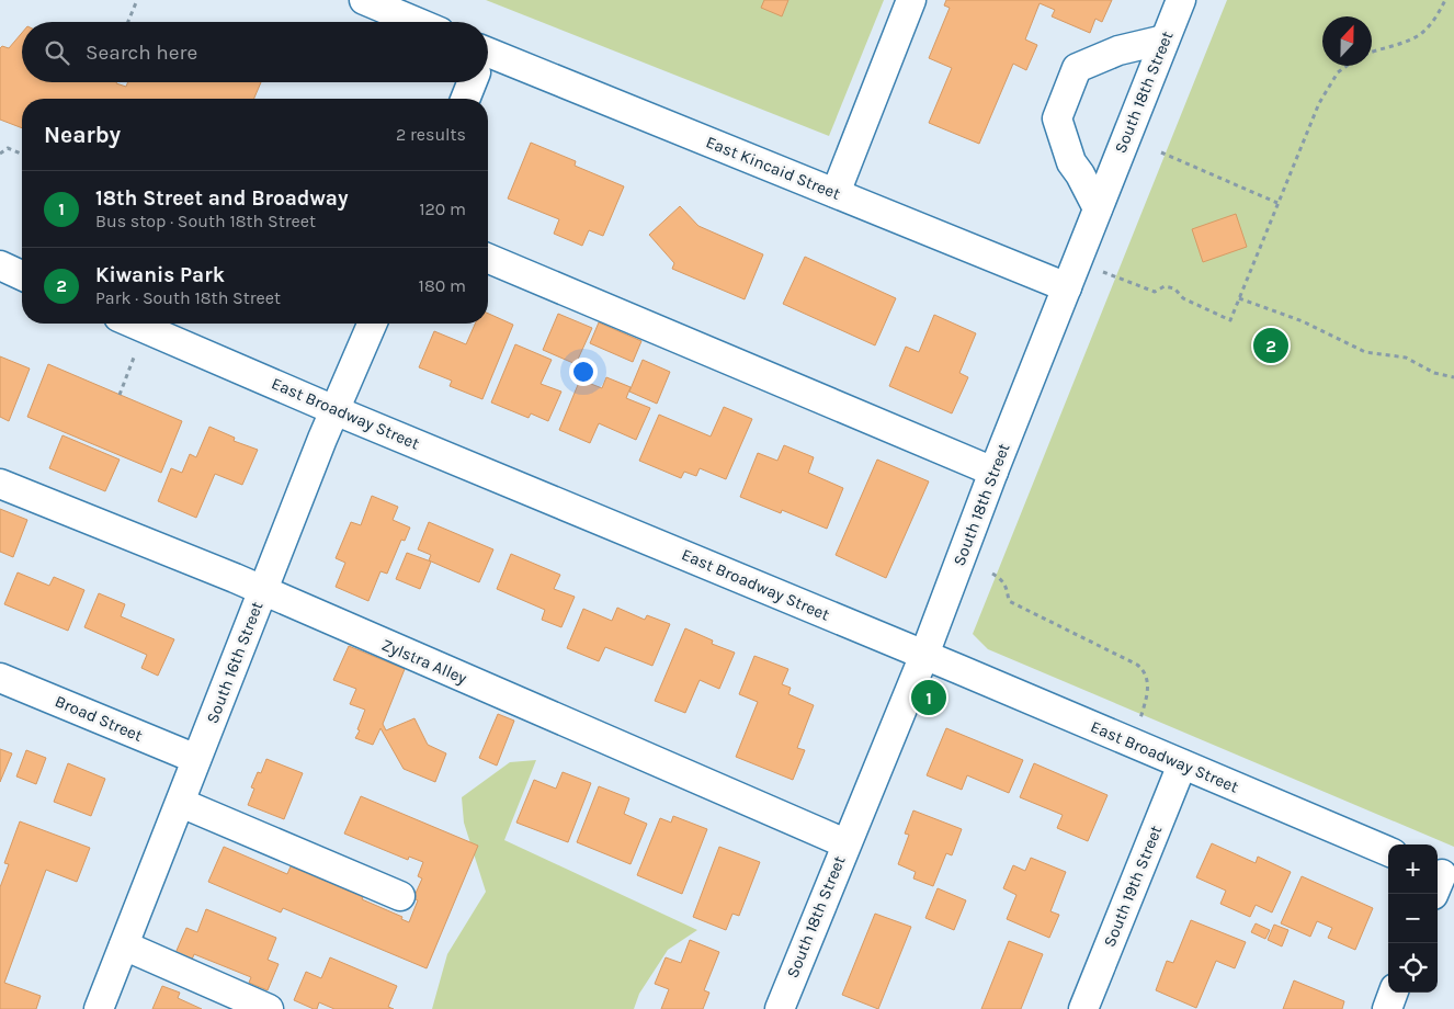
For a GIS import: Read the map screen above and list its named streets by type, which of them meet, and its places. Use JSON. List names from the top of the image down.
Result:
{
  "streets": {
    "street": [
      "South 18th Street",
      "East Kincaid Street",
      "East Broadway Street",
      "Zylstra Alley",
      "South 16th Street",
      "Broad Street",
      "South 19th Street"
    ]
  },
  "crossings": [
    ["South 18th Street", "East Kincaid Street"],
    ["South 18th Street", "East Broadway Street"],
    ["South 18th Street", "Zylstra Alley"],
    ["East Broadway Street", "South 16th Street"],
    ["East Broadway Street", "South 19th Street"],
    ["Zylstra Alley", "South 16th Street"],
    ["South 16th Street", "Broad Street"]
  ],
  "north": "top",
  "page": {
    "search": "Search here",
    "heading": ["Nearby", "2 results"],
    "list": [
      {
        "mark": "1",
        "name": "18th Street and Broadway",
        "note": "Bus stop · South 18th Street",
        "value": "120 m"
      },
      {
        "mark": "2",
        "name": "Kiwanis Park",
        "note": "Park · South 18th Street",
        "value": "180 m"
      }
    ],
    "pins": ["2", "1"],
    "map_buttons": ["+", "−"]
  }
}
